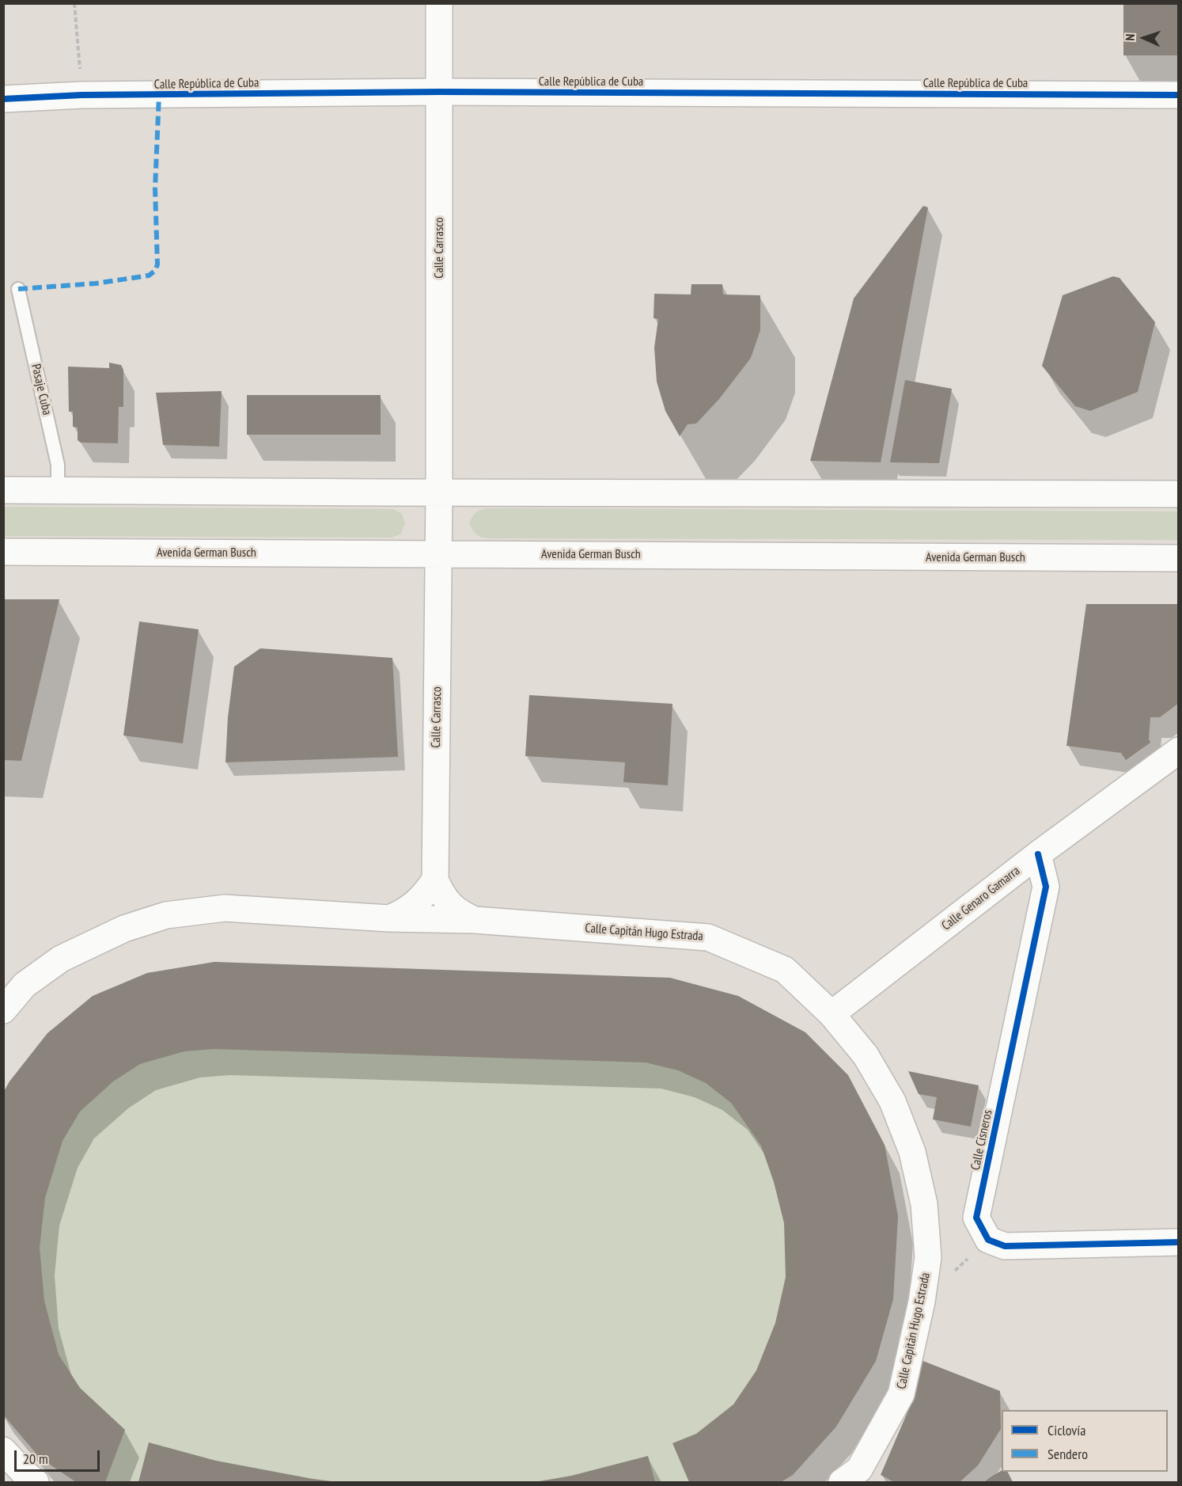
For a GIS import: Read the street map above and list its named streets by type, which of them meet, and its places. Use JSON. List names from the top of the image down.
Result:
{
  "streets": {
    "main road": [
      "Calle República de Cuba",
      "Calle Carrasco",
      "Avenida German Busch",
      "Calle Genaro Gamarra",
      "Calle Capitán Hugo Estrada",
      "Calle Cisneros"
    ],
    "lane": ["Pasaje Cuba"]
  },
  "crossings": [
    ["Calle República de Cuba", "Calle Carrasco"],
    ["Calle Carrasco", "Avenida German Busch"],
    ["Calle Carrasco", "Calle Capitán Hugo Estrada"],
    ["Calle Genaro Gamarra", "Calle Capitán Hugo Estrada"],
    ["Calle Genaro Gamarra", "Calle Cisneros"]
  ],
  "legend": ["Ciclovía", "Sendero"],
  "scale_bar": "20 m",
  "north": "left"
}
